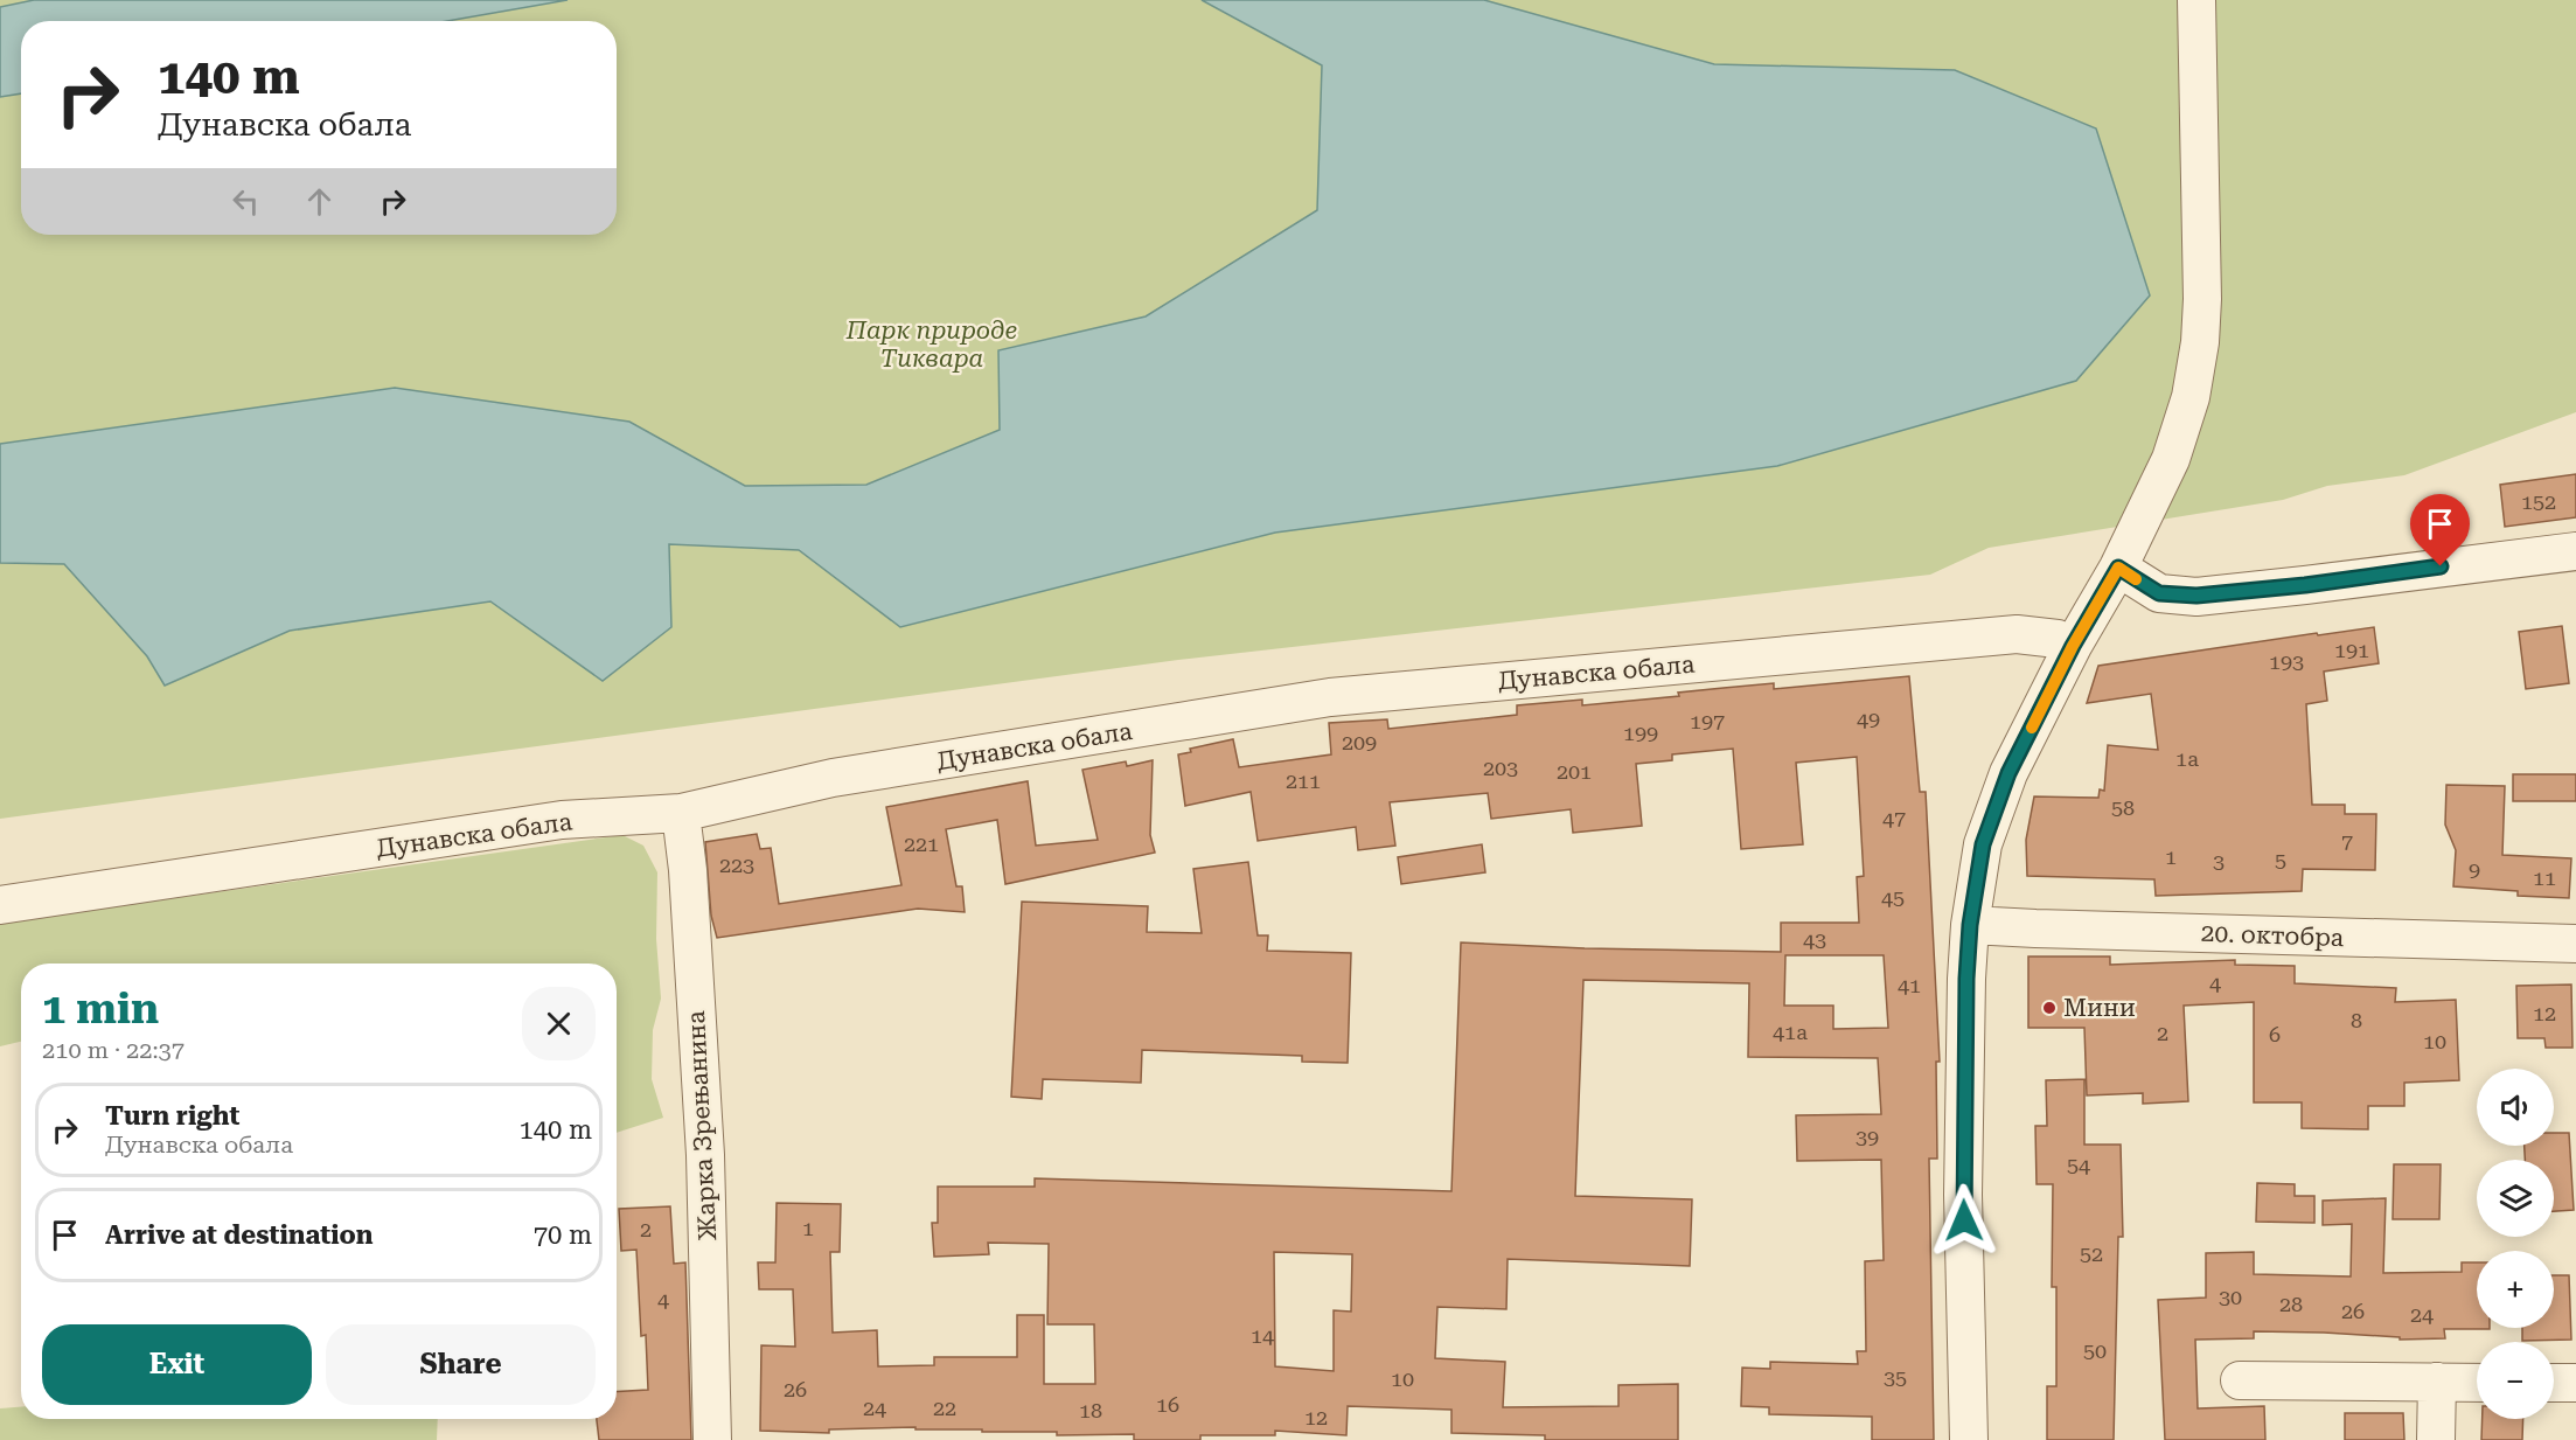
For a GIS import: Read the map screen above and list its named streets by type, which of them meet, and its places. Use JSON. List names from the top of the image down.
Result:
{
  "streets": {
    "street": ["Дунавска обала", "20. октобра", "Жарка Зрењанина"]
  },
  "crossings": [
    ["Дунавска обала", "Жарка Зрењанина"]
  ],
  "parks": ["Парк природе Тиквара"],
  "places": ["Мини"],
  "house_numbers": [
    "152",
    "191",
    "193",
    "49",
    "197",
    "199",
    "209",
    "1a",
    "203",
    "201",
    "211",
    "58",
    "47",
    "7",
    "221",
    "1",
    "5",
    "3",
    "223",
    "9",
    "11",
    "45",
    "43",
    "4",
    "41",
    "12",
    "8",
    "41a",
    "2",
    "6",
    "10",
    "39",
    "54",
    "1",
    "2",
    "52",
    "30",
    "4",
    "28",
    "26",
    "24",
    "14",
    "50",
    "35",
    "10",
    "26",
    "16",
    "24",
    "22",
    "18",
    "12"
  ],
  "page": {
    "turn": ["140 m", "Дунавска обала"],
    "heading": ["1 min", "210 m · 22:37"],
    "map_buttons": ["+", "−"],
    "list": [
      {
        "name": "Turn right",
        "note": "Дунавска обала",
        "value": "140 m"
      },
      {
        "name": "Arrive at destination",
        "value": "70 m"
      }
    ],
    "buttons": ["Exit", "Share"]
  }
}
